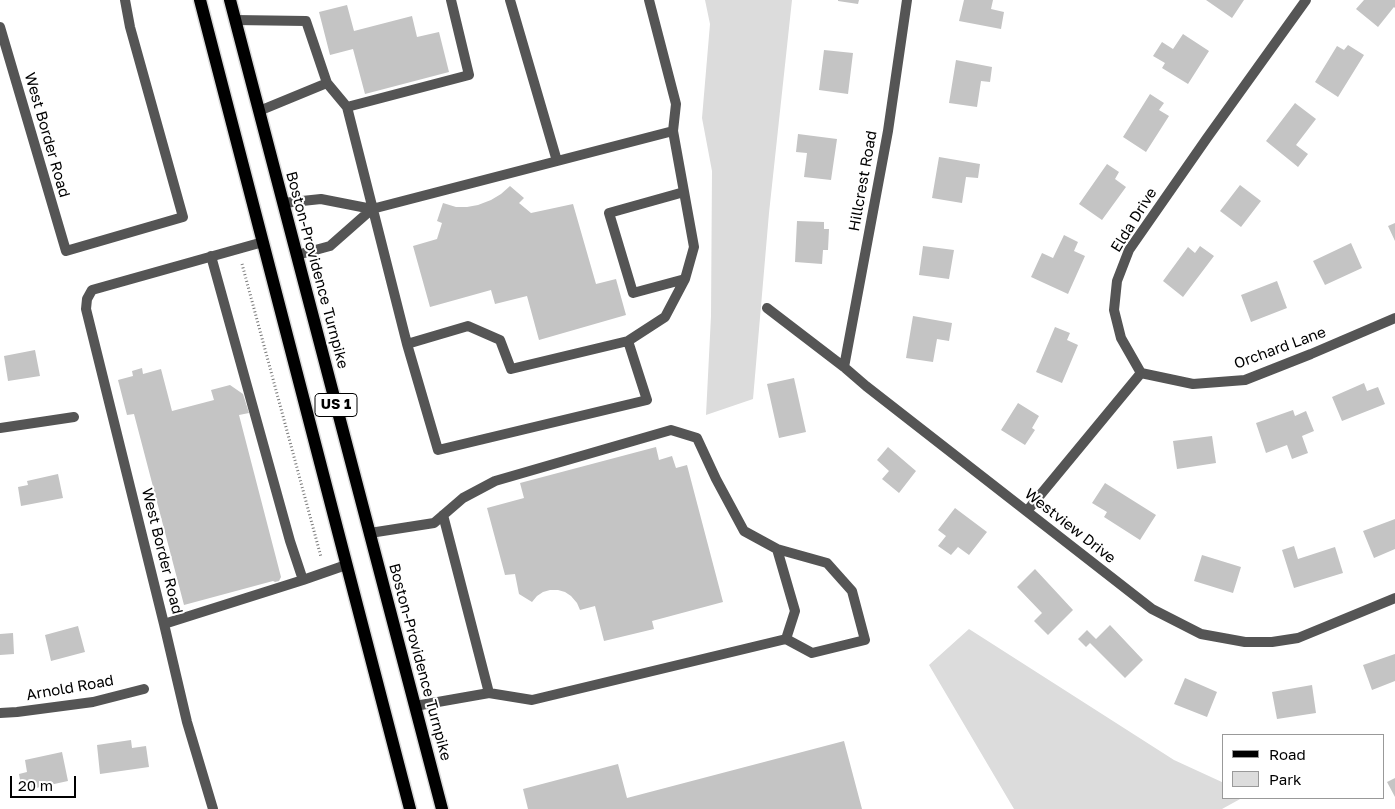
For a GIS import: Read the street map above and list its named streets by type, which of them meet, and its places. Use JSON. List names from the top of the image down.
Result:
{
  "streets": {
    "main road": ["Boston-Providence Turnpike", "US 1"],
    "street": [
      "West Border Road",
      "Hillcrest Road",
      "Elda Drive",
      "Orchard Lane",
      "Westview Drive",
      "Arnold Road"
    ]
  },
  "crossings": [
    ["Hillcrest Road", "Westview Drive"],
    ["Elda Drive", "Orchard Lane"]
  ],
  "legend": ["Road", "Park"],
  "scale_bar": "20 m"
}
